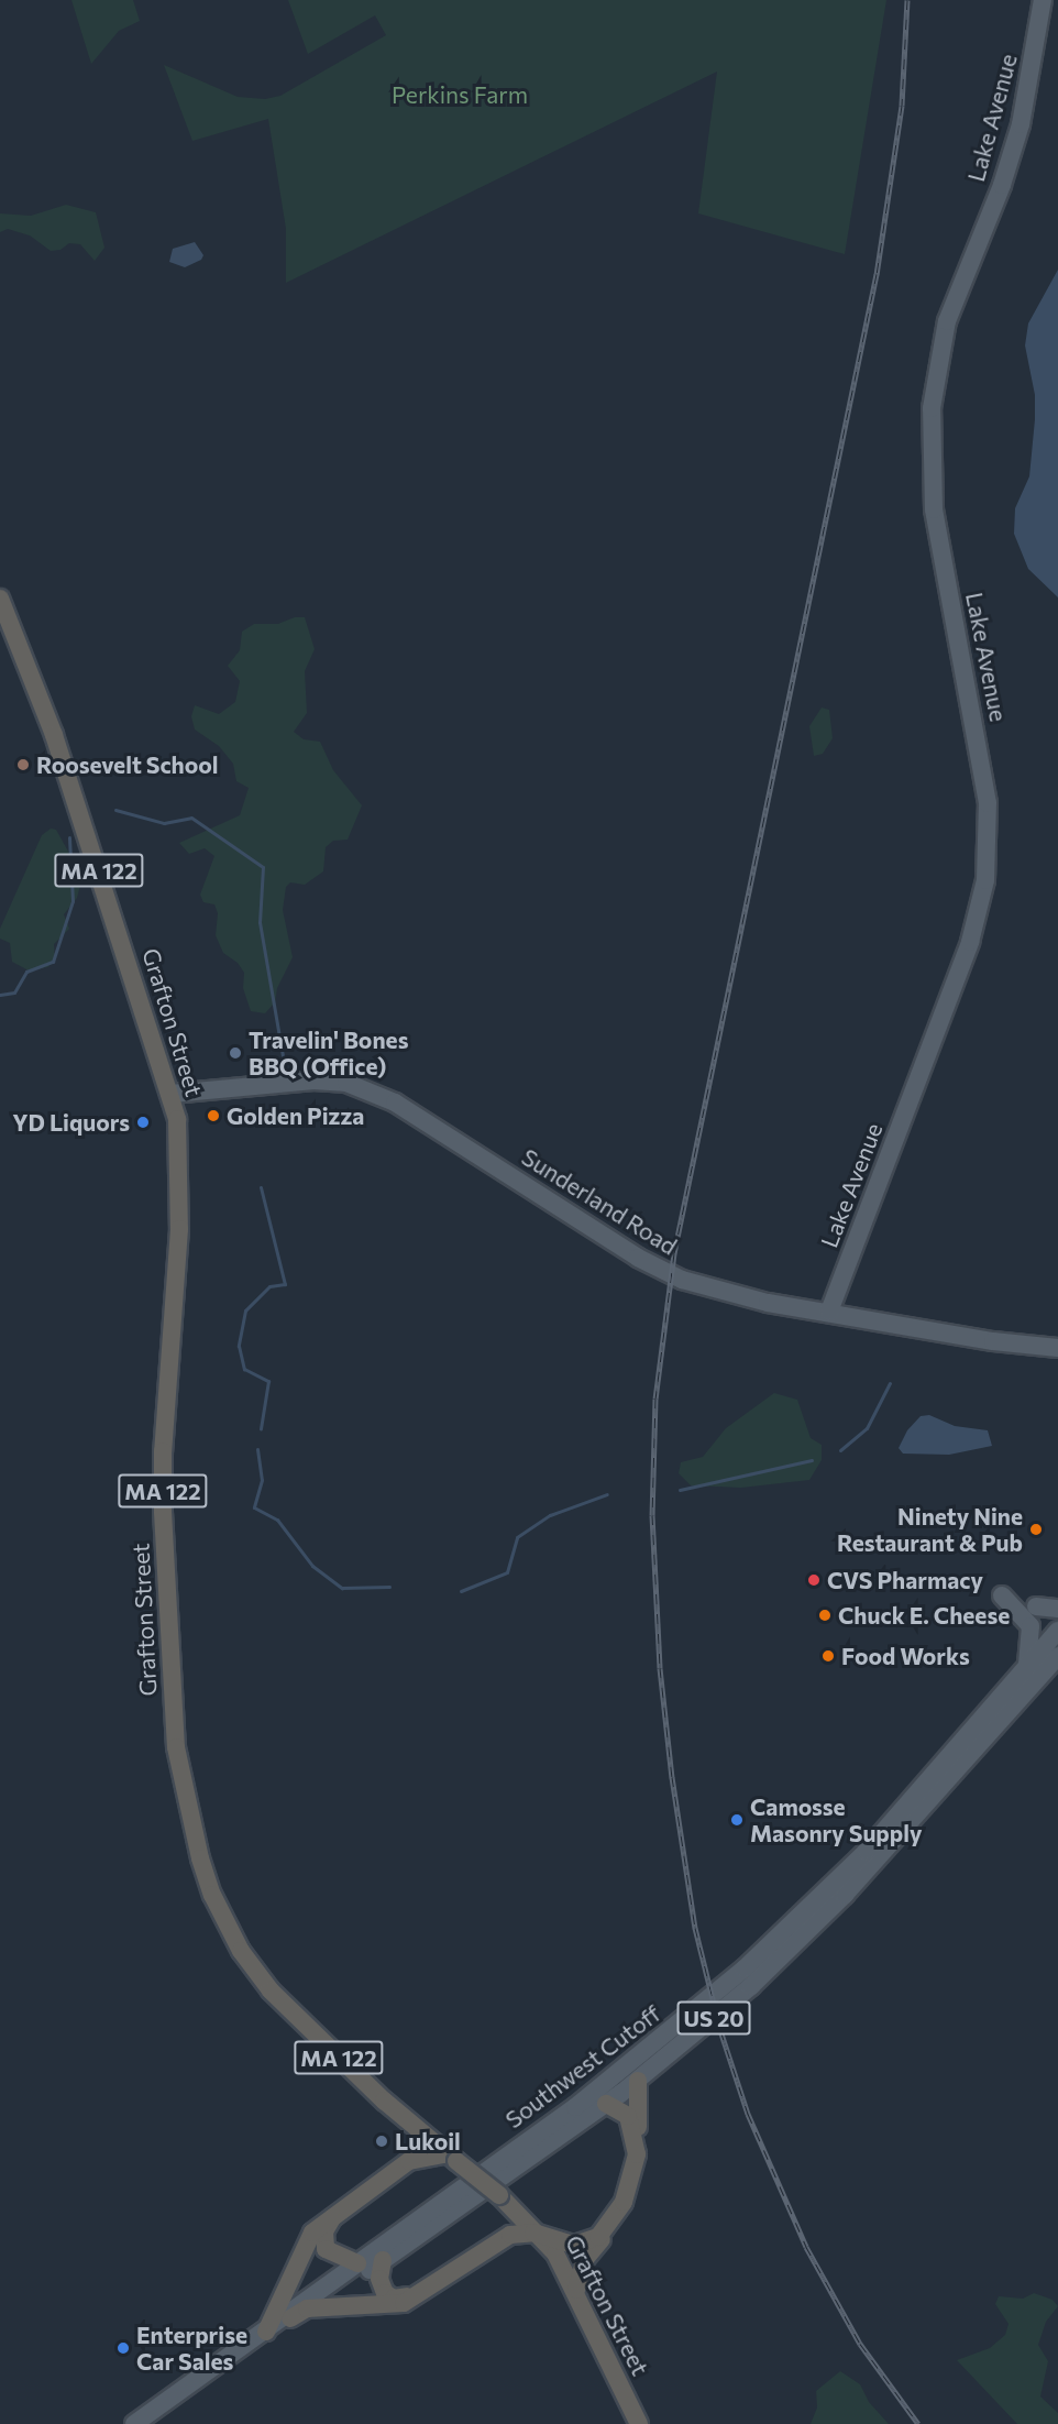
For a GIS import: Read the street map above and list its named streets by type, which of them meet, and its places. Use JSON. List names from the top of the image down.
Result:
{
  "streets": {
    "highway": [
      "MA 122",
      "Grafton Street",
      "US 20",
      "Southwest Cutoff"
    ],
    "main road": ["Lake Avenue", "Sunderland Road"]
  },
  "crossings": [
    ["Lake Avenue", "Sunderland Road"],
    ["Grafton Street", "Sunderland Road"]
  ],
  "parks": ["Perkins Farm"],
  "places": [
    "Roosevelt School",
    "Travelin' Bones BBQ (Office)",
    "Golden Pizza",
    "YD Liquors",
    "Ninety Nine Restaurant & Pub",
    "CVS Pharmacy",
    "Chuck E. Cheese",
    "Food Works",
    "Camosse Masonry Supply",
    "Lukoil",
    "Enterprise Car Sales"
  ]
}
